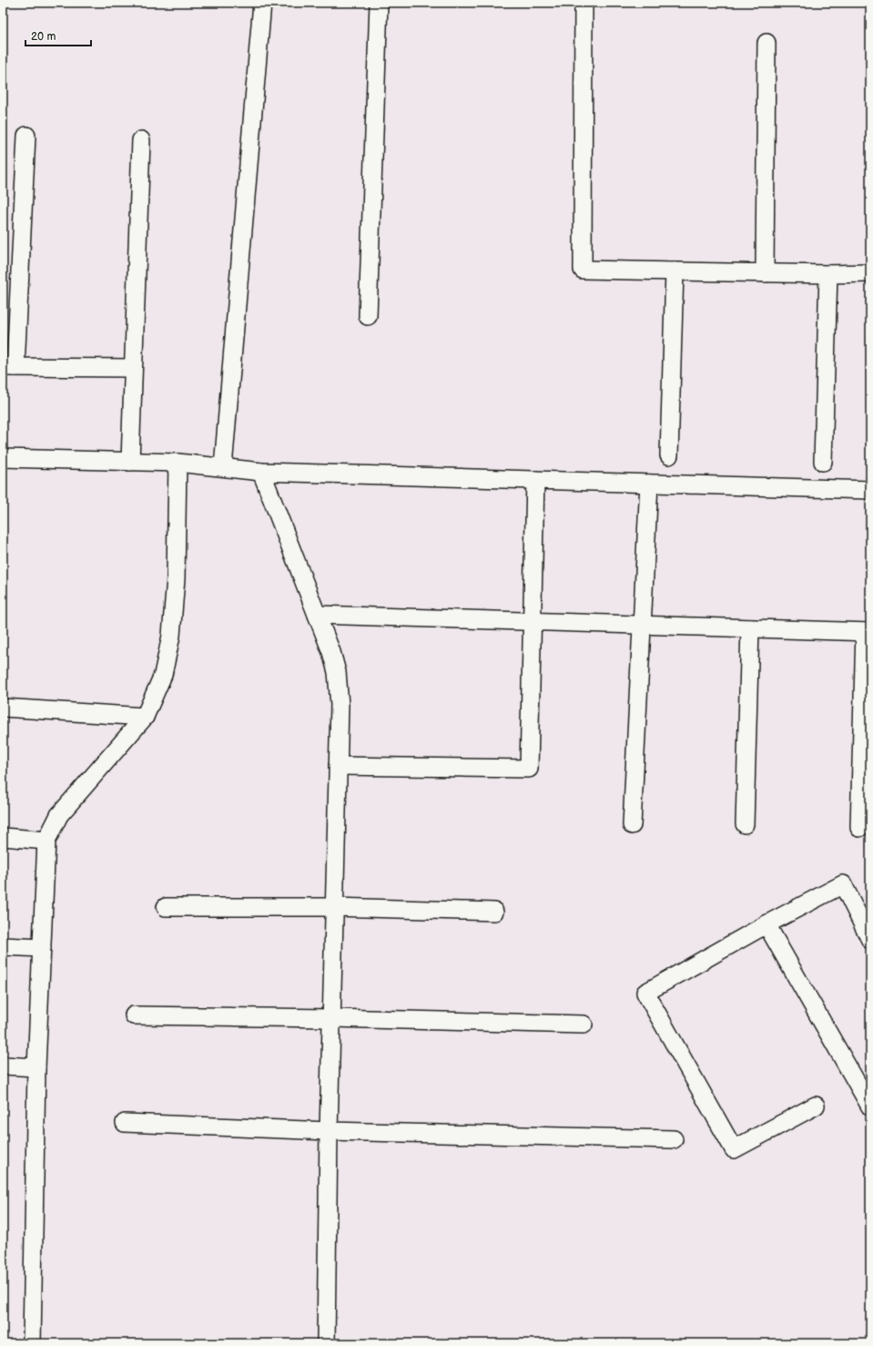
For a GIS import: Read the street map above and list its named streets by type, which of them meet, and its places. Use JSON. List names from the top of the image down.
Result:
{
  "scale_bar": "20 m"
}
